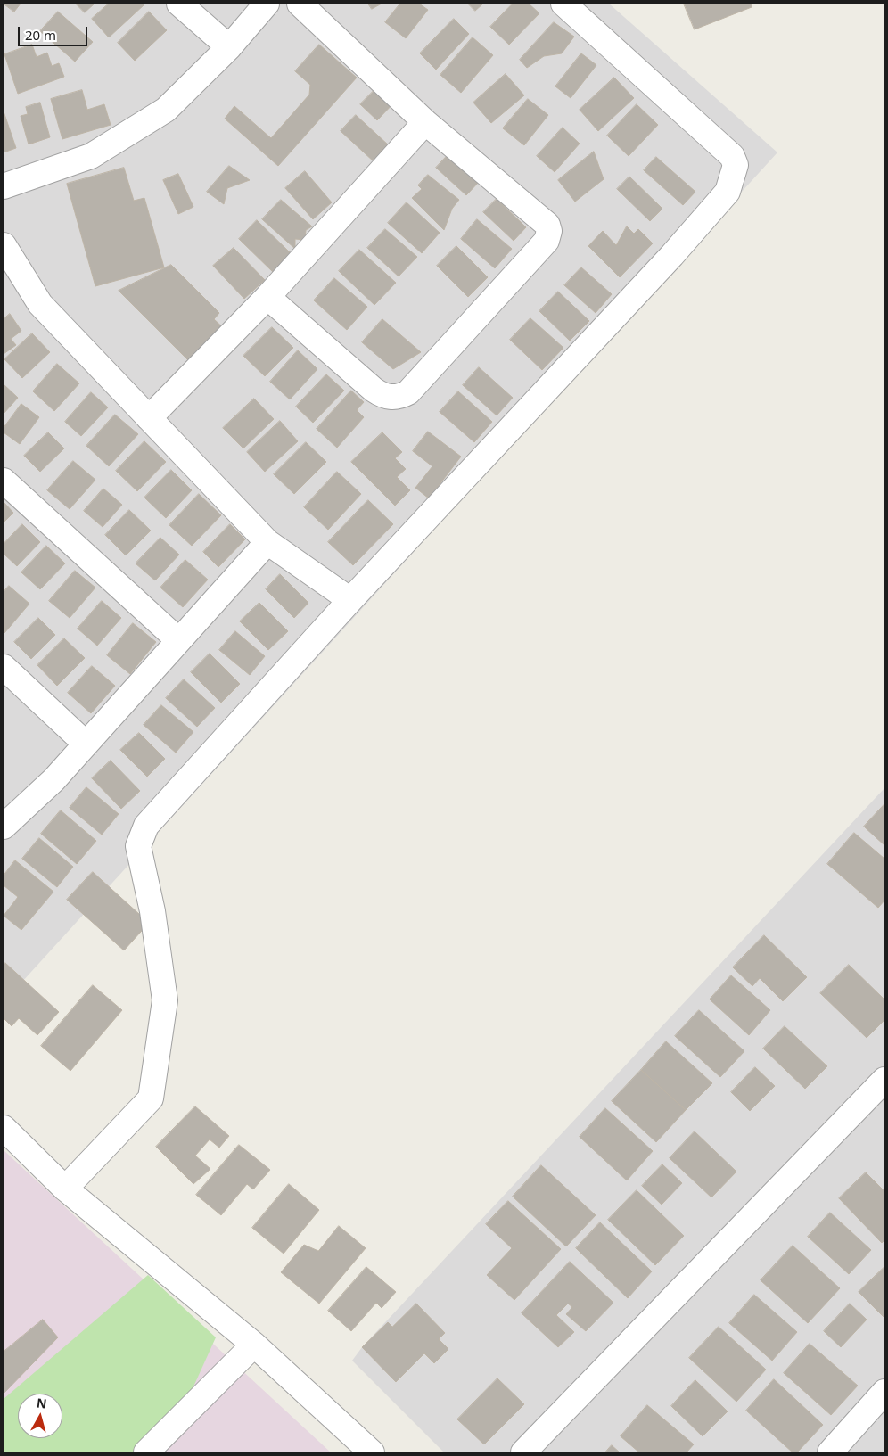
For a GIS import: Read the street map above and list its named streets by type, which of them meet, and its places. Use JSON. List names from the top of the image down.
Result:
{
  "scale_bar": "20 m",
  "north": "top"
}
